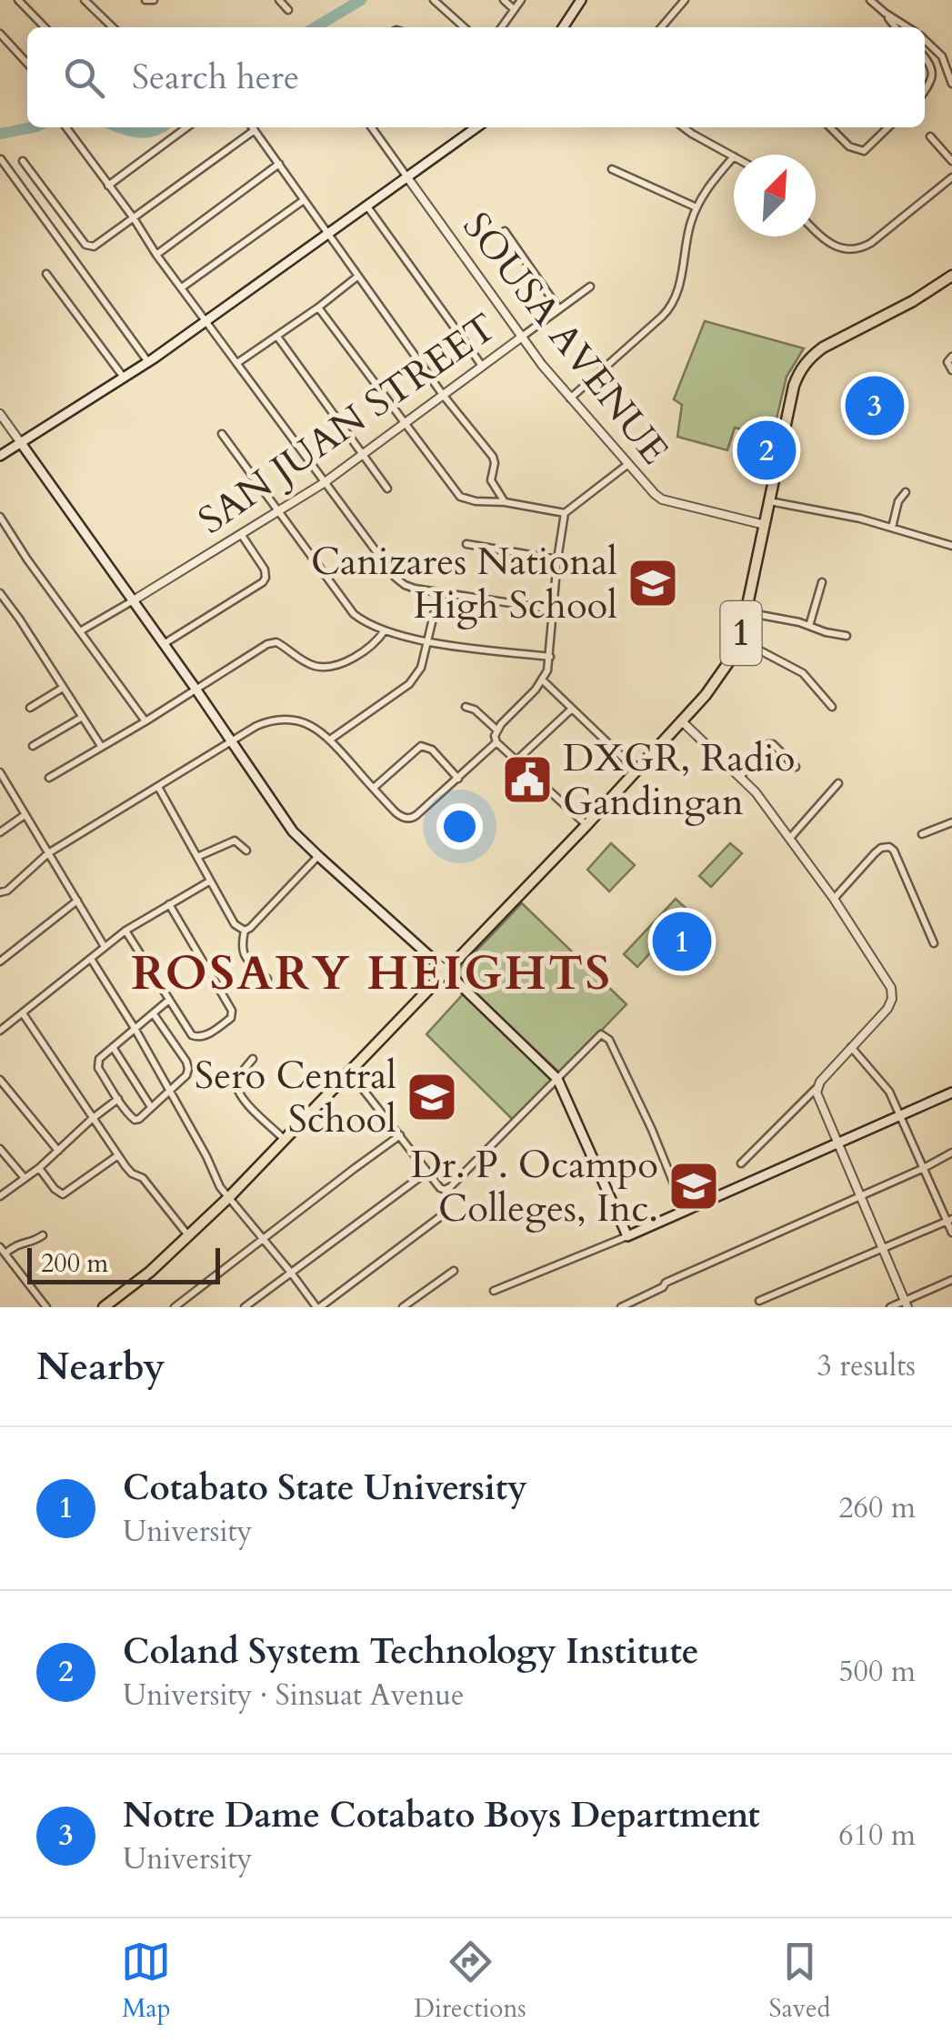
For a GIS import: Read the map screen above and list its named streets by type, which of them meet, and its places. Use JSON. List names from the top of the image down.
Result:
{
  "streets": {
    "main road": ["1"],
    "street": ["SOUSA AVENUE", "SAN JUAN STREET"]
  },
  "crossings": [
    ["SOUSA AVENUE", "SAN JUAN STREET"],
    ["SOUSA AVENUE", "1"]
  ],
  "districts": ["ROSARY HEIGHTS"],
  "places": {
    "school or university": ["Canizares National High School", "Sero Central School", "Dr. P. Ocampo Colleges, Inc."],
    "public building": ["DXGR, Radio Gandingan"]
  },
  "scale_bar": "200 m",
  "north": "top right",
  "page": {
    "search": "Search here",
    "pins": ["3", "2", "1"],
    "scale": "200 m",
    "heading": ["Nearby", "3 results"],
    "list": [
      {
        "mark": "1",
        "name": "Cotabato State University",
        "note": "University",
        "value": "260 m"
      },
      {
        "mark": "2",
        "name": "Coland System Technology Institute",
        "note": "University · Sinsuat Avenue",
        "value": "500 m"
      },
      {
        "mark": "3",
        "name": "Notre Dame Cotabato Boys Department",
        "note": "University",
        "value": "610 m"
      }
    ],
    "nav": ["Map", "Directions", "Saved"]
  }
}
